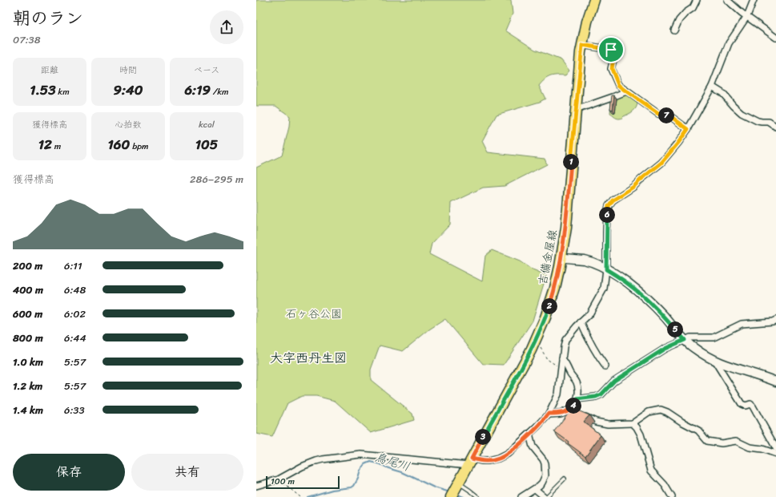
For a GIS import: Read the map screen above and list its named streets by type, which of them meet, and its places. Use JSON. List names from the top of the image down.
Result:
{
  "streets": {
    "main road": ["吉備金屋線"]
  },
  "districts": ["大字西丹生図"],
  "water": ["鳥尾川"],
  "parks": ["石ヶ谷公園"],
  "scale_bar": "100 m",
  "page": {
    "heading": ["朝のラン", "07:38"],
    "stats": [
      ["距離", "1.53 km"],
      ["時間", "9:40"],
      ["ペース", "6:19 /km"],
      ["獲得標高", "12 m"],
      ["心拍数", "160 bpm"],
      ["kcal", "105"]
    ],
    "pins": [
      "7",
      "1",
      "6",
      "2",
      "5",
      "4",
      "3"
    ],
    "chart": ["獲得標高", "286–295 m"],
    "list": [
      {
        "name": "200 m",
        "note": "6:11"
      },
      {
        "name": "400 m",
        "note": "6:48"
      },
      {
        "name": "600 m",
        "note": "6:02"
      },
      {
        "name": "800 m",
        "note": "6:44"
      },
      {
        "name": "1.0 km",
        "note": "5:57"
      },
      {
        "name": "1.2 km",
        "note": "5:57"
      },
      {
        "name": "1.4 km",
        "note": "6:33"
      }
    ],
    "buttons": ["保存", "共有"],
    "scale": "100 m"
  }
}
